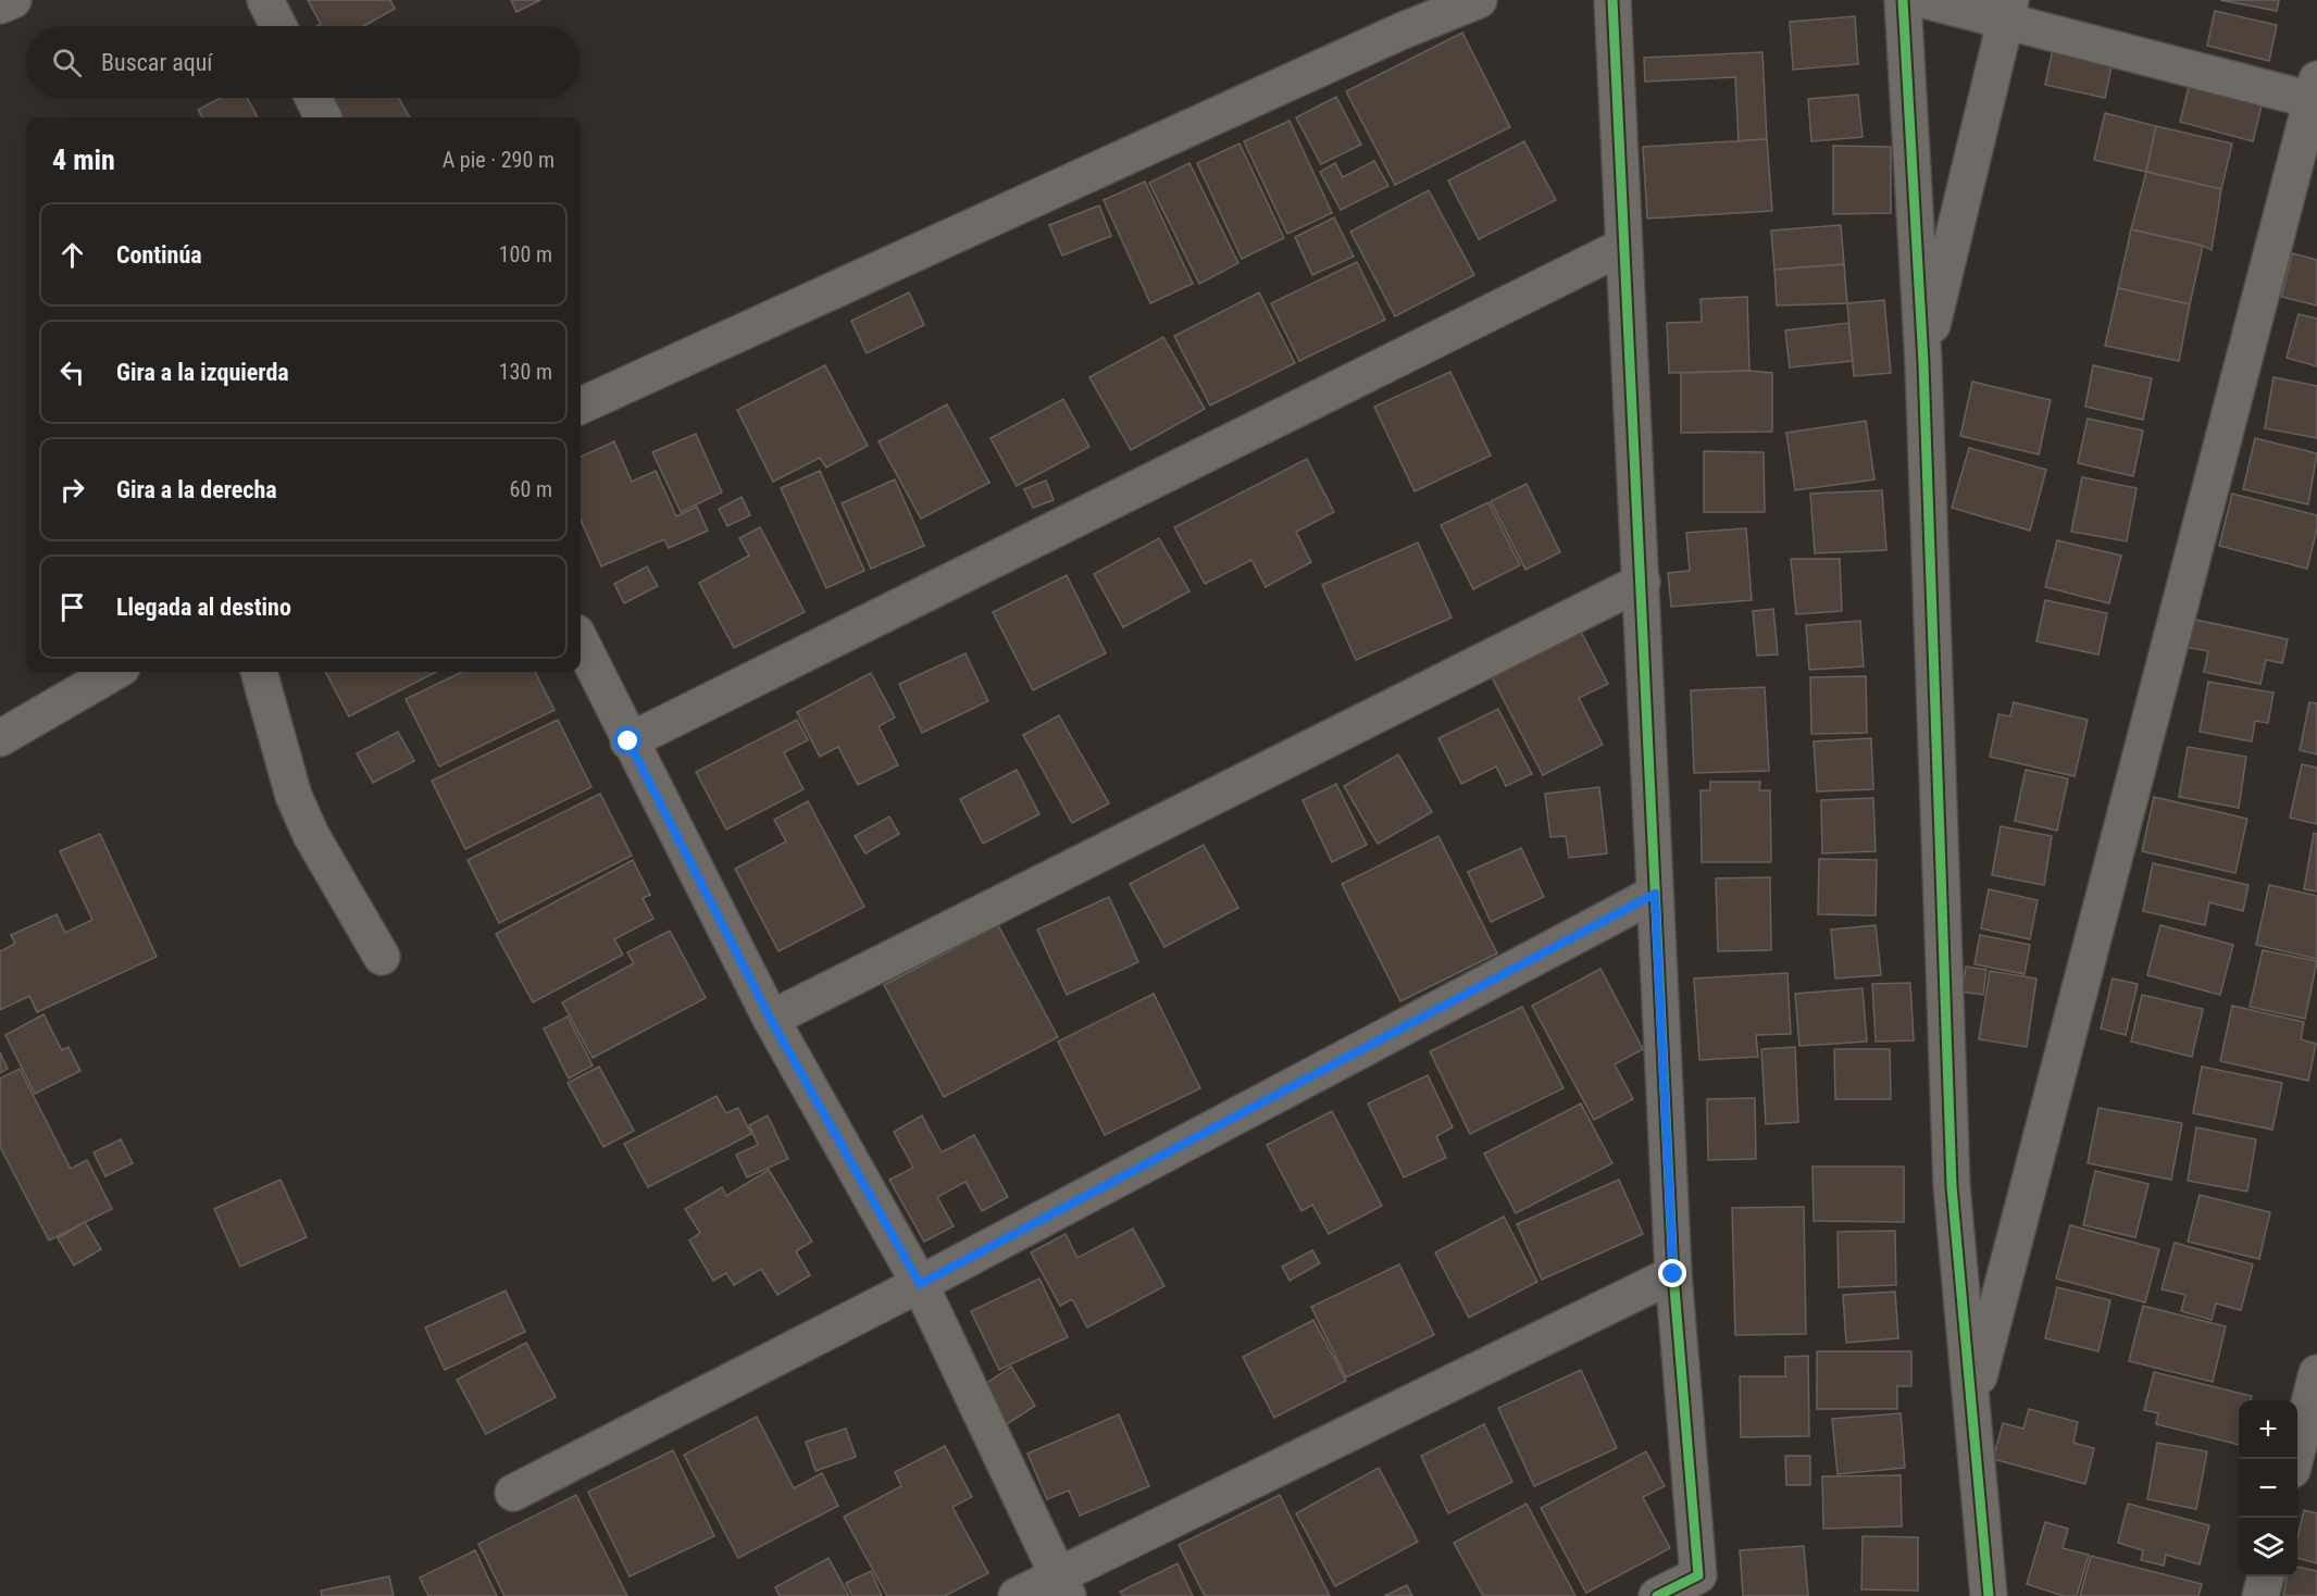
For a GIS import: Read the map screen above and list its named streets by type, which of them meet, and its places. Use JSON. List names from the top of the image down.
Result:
{
  "page": {
    "search": "Buscar aquí",
    "heading": ["4 min", "A pie · 290 m"],
    "list": [
      ["Continúa", "100 m"],
      ["Gira a la izquierda", "130 m"],
      ["Gira a la derecha", "60 m"],
      "Llegada al destino"
    ],
    "map_buttons": ["+", "−"]
  }
}
